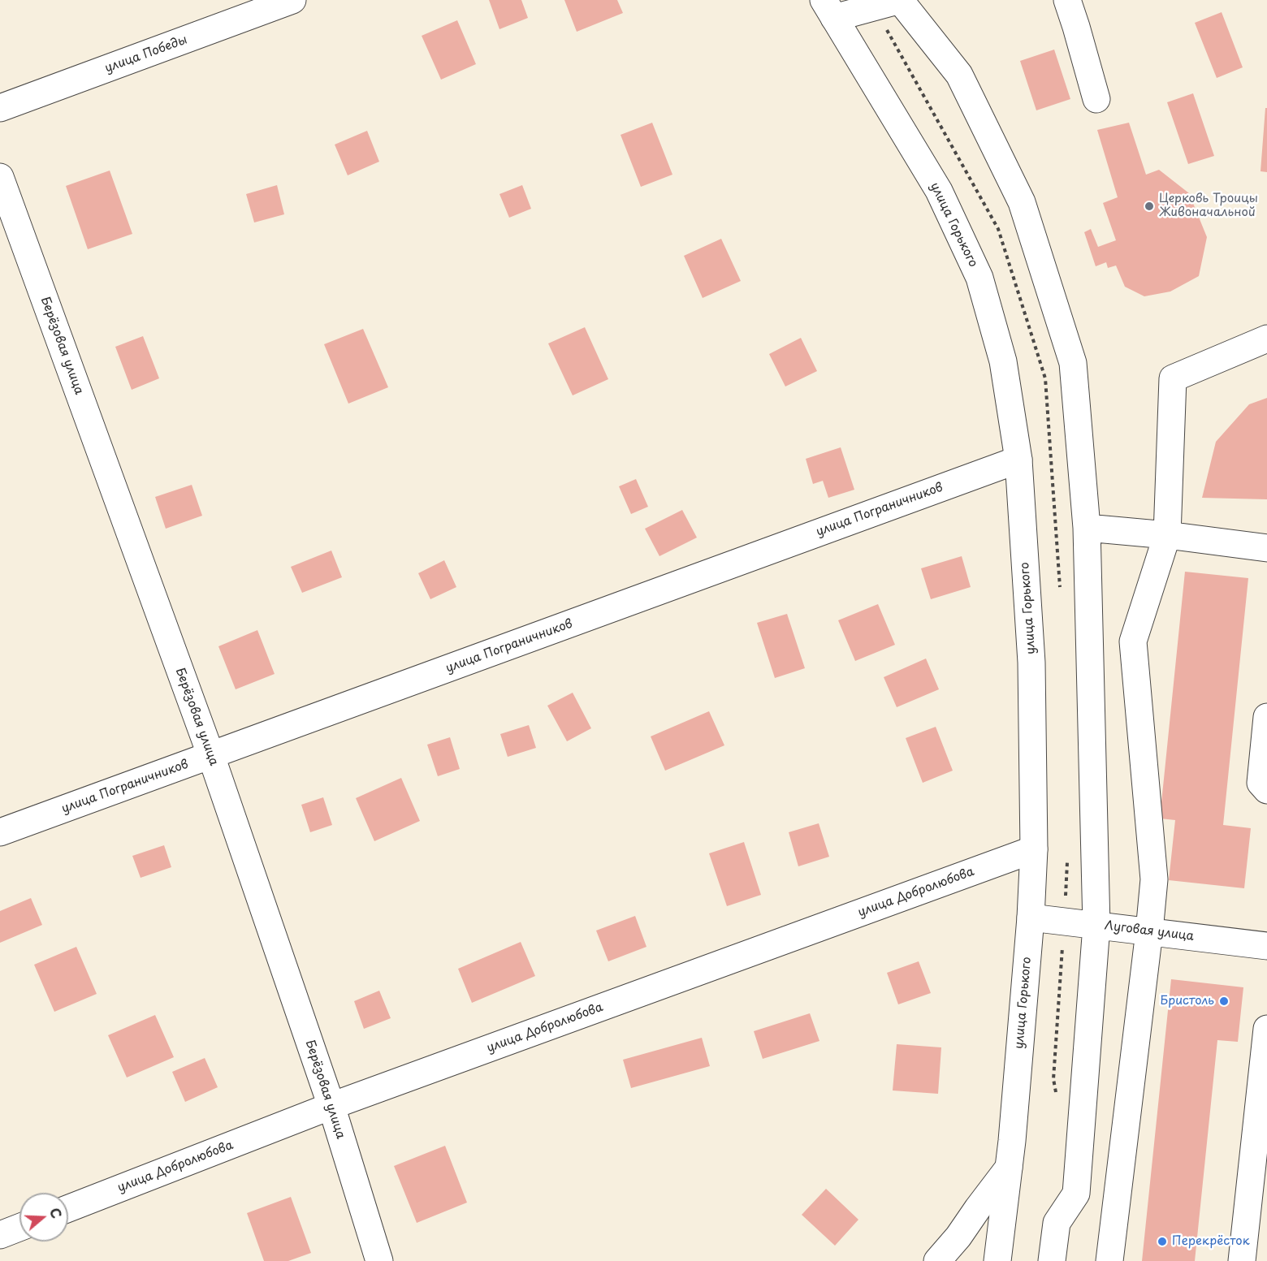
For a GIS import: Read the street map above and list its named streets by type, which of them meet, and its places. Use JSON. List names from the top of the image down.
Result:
{
  "streets": {
    "street": [
      "улица Победы",
      "улица Горького",
      "Берёзовая улица",
      "улица Пограничников",
      "улица Добролюбова",
      "Луговая улица"
    ]
  },
  "crossings": [
    ["улица Горького", "улица Пограничников"],
    ["улица Горького", "улица Добролюбова"],
    ["улица Горького", "Луговая улица"],
    ["Берёзовая улица", "улица Пограничников"],
    ["Берёзовая улица", "улица Добролюбова"]
  ],
  "places": ["Церковь Троицы Живоначальной", "Бристоль", "Перекрёсток"],
  "north": "right"
}
